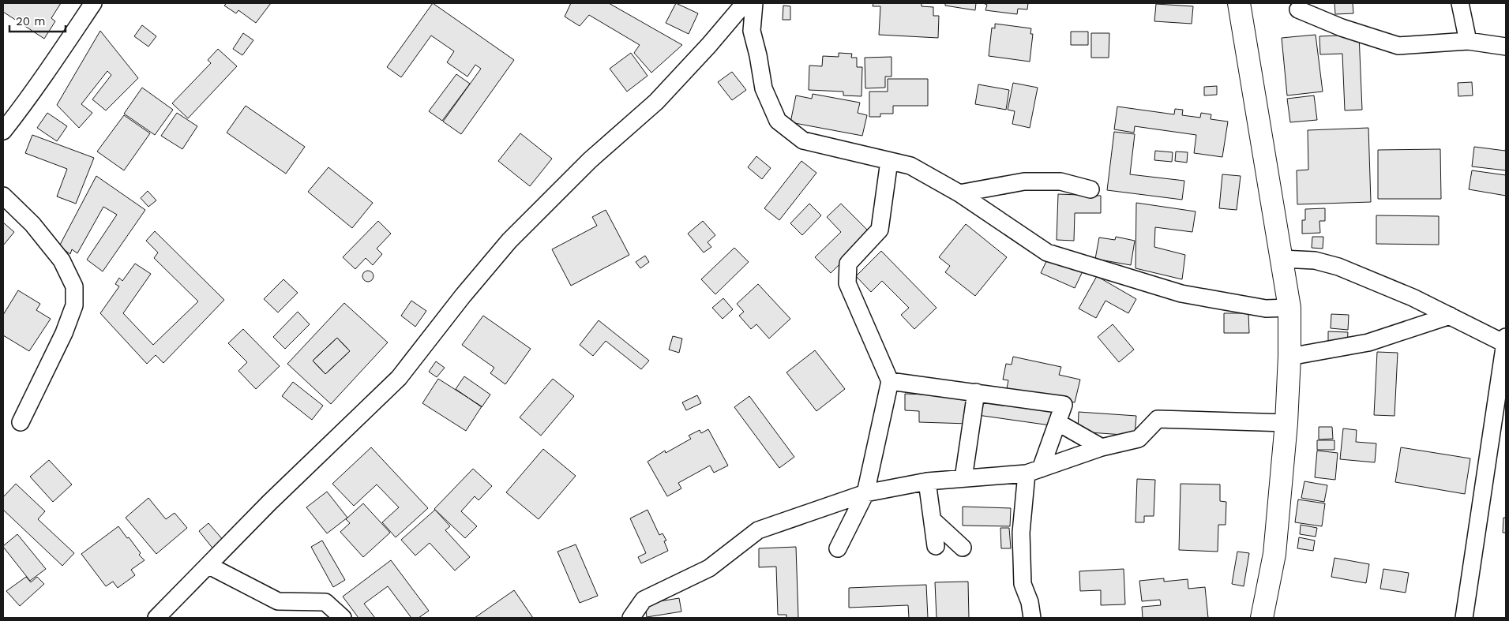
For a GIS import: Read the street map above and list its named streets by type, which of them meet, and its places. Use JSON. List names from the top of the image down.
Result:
{
  "scale_bar": "20 m"
}
